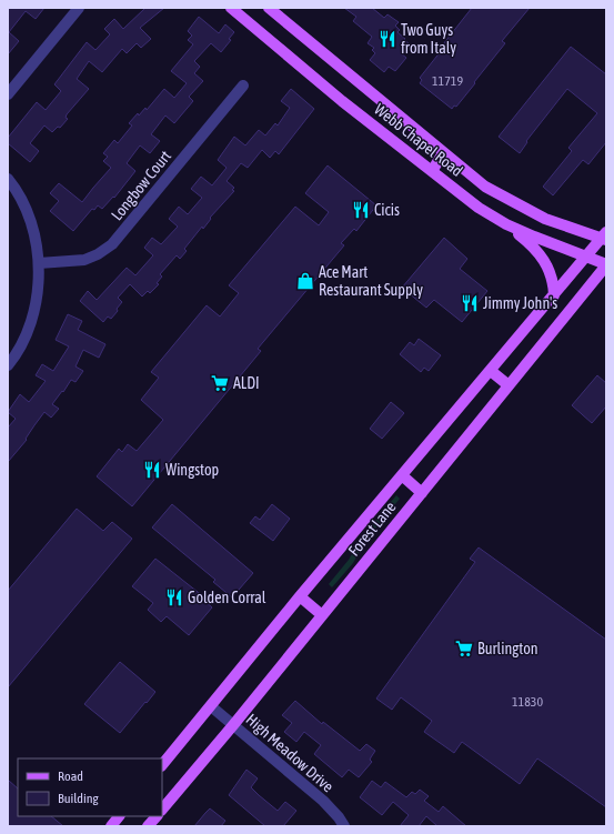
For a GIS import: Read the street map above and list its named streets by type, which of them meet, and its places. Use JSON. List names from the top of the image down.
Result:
{
  "streets": {
    "main road": ["Webb Chapel Road", "Forest Lane"],
    "street": ["Longbow Court", "High Meadow Drive"]
  },
  "crossings": [
    ["Webb Chapel Road", "Forest Lane"],
    ["Forest Lane", "High Meadow Drive"]
  ],
  "places": {
    "restaurant": [
      "Two Guys from Italy",
      "Cicis",
      "Jimmy John's",
      "Wingstop",
      "Golden Corral"
    ],
    "shop": ["Ace Mart Restaurant Supply"],
    "supermarket": ["ALDI", "Burlington"]
  },
  "house_numbers": ["11719", "11830"],
  "legend": ["Road", "Building"]
}
